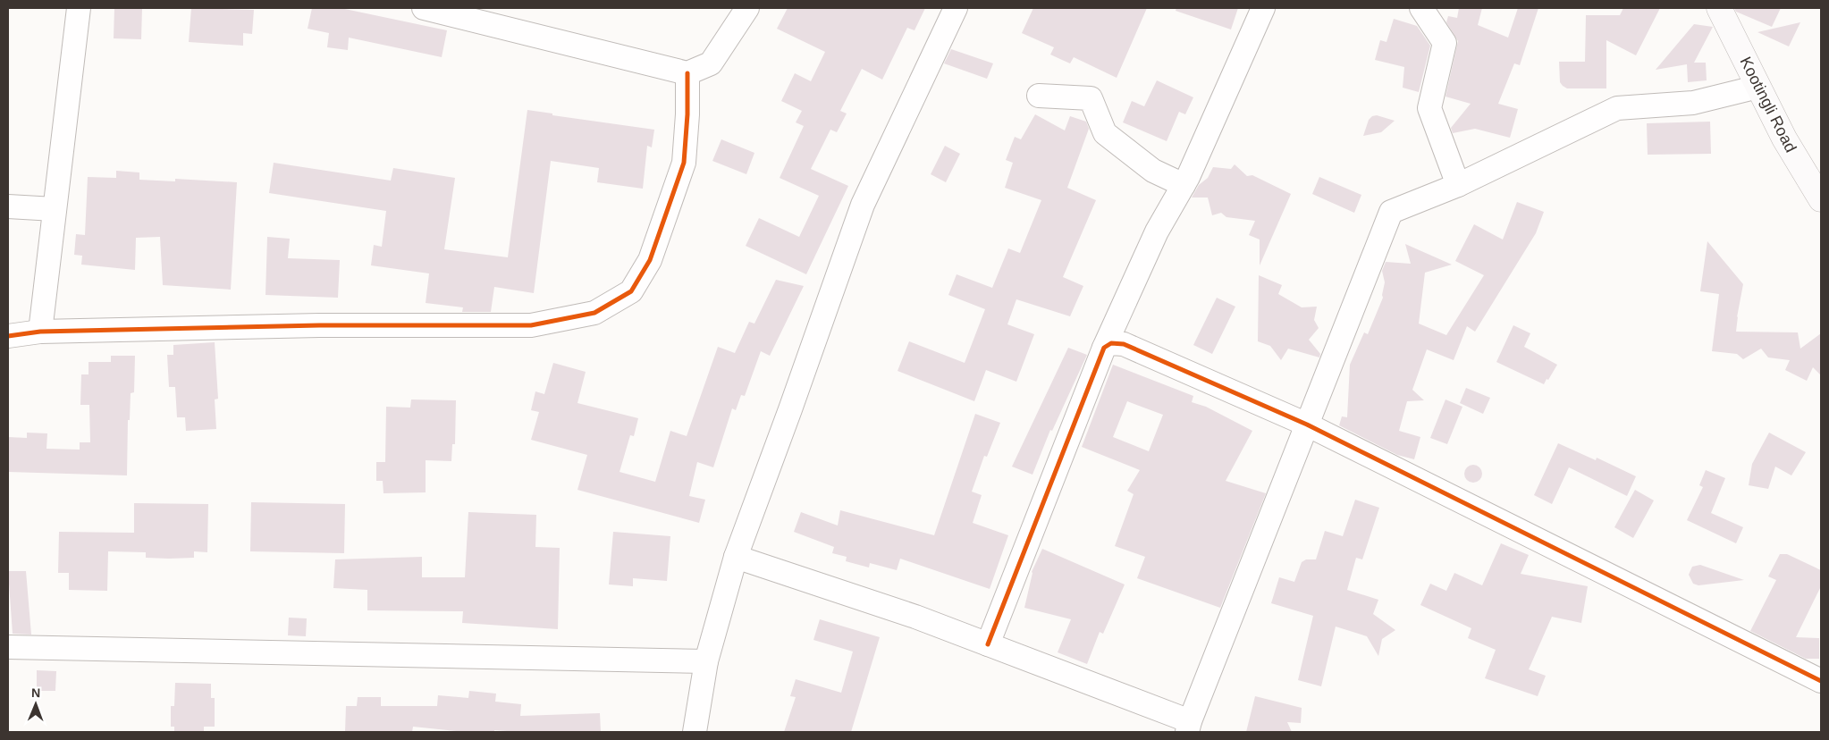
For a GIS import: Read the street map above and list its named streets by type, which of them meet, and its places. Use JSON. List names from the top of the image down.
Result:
{
  "streets": {
    "street": ["Kootingli Road"]
  },
  "north": "top"
}
